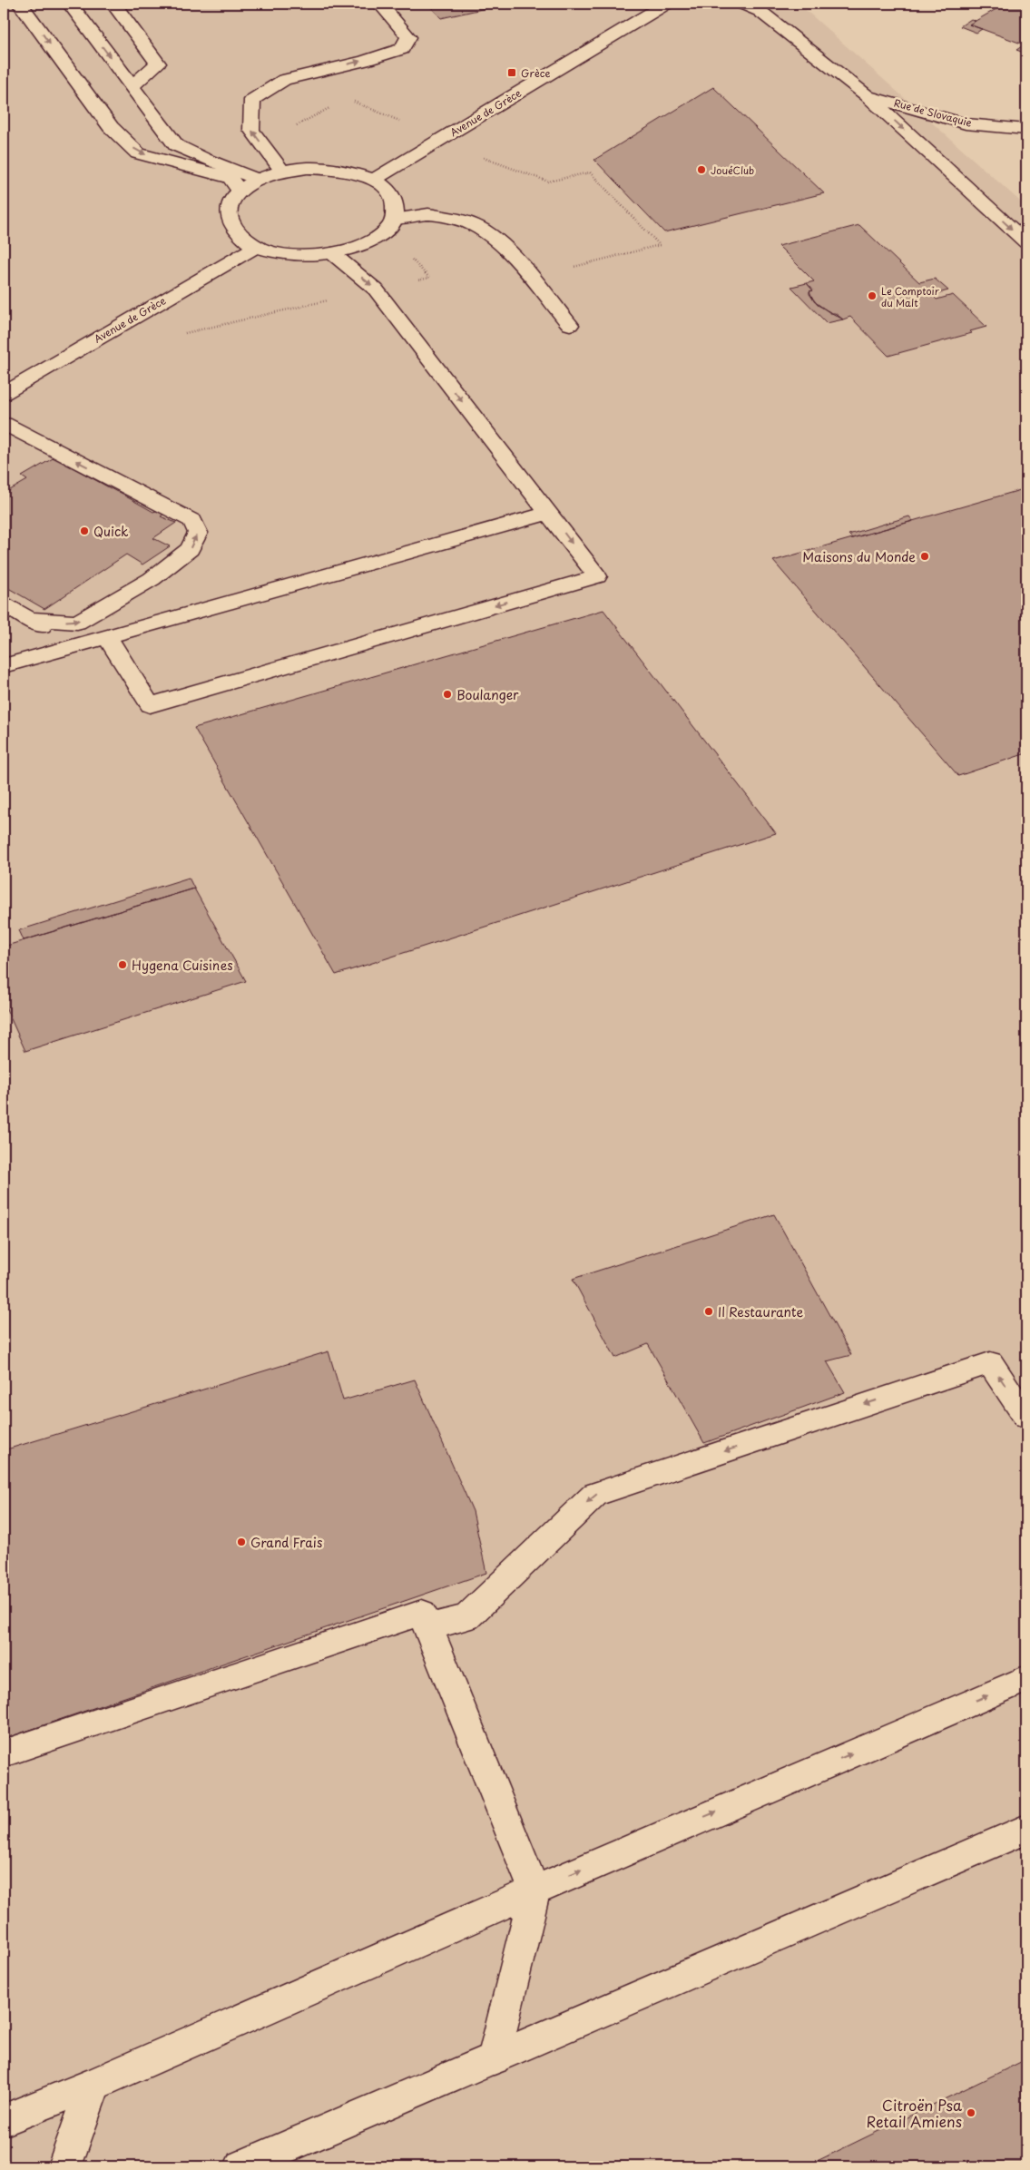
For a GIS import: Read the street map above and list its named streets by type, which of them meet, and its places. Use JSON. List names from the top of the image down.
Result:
{
  "streets": {
    "street": ["Avenue de Grèce", "Rue de Slovaquie"]
  },
  "places": {
    "transit": ["Grèce"],
    "other": [
      "JouéClub",
      "Le Comptoir du Malt",
      "Quick",
      "Maisons du Monde",
      "Boulanger",
      "Hygena Cuisines",
      "Il Restaurante",
      "Grand Frais",
      "Citroën Psa Retail Amiens"
    ]
  }
}
